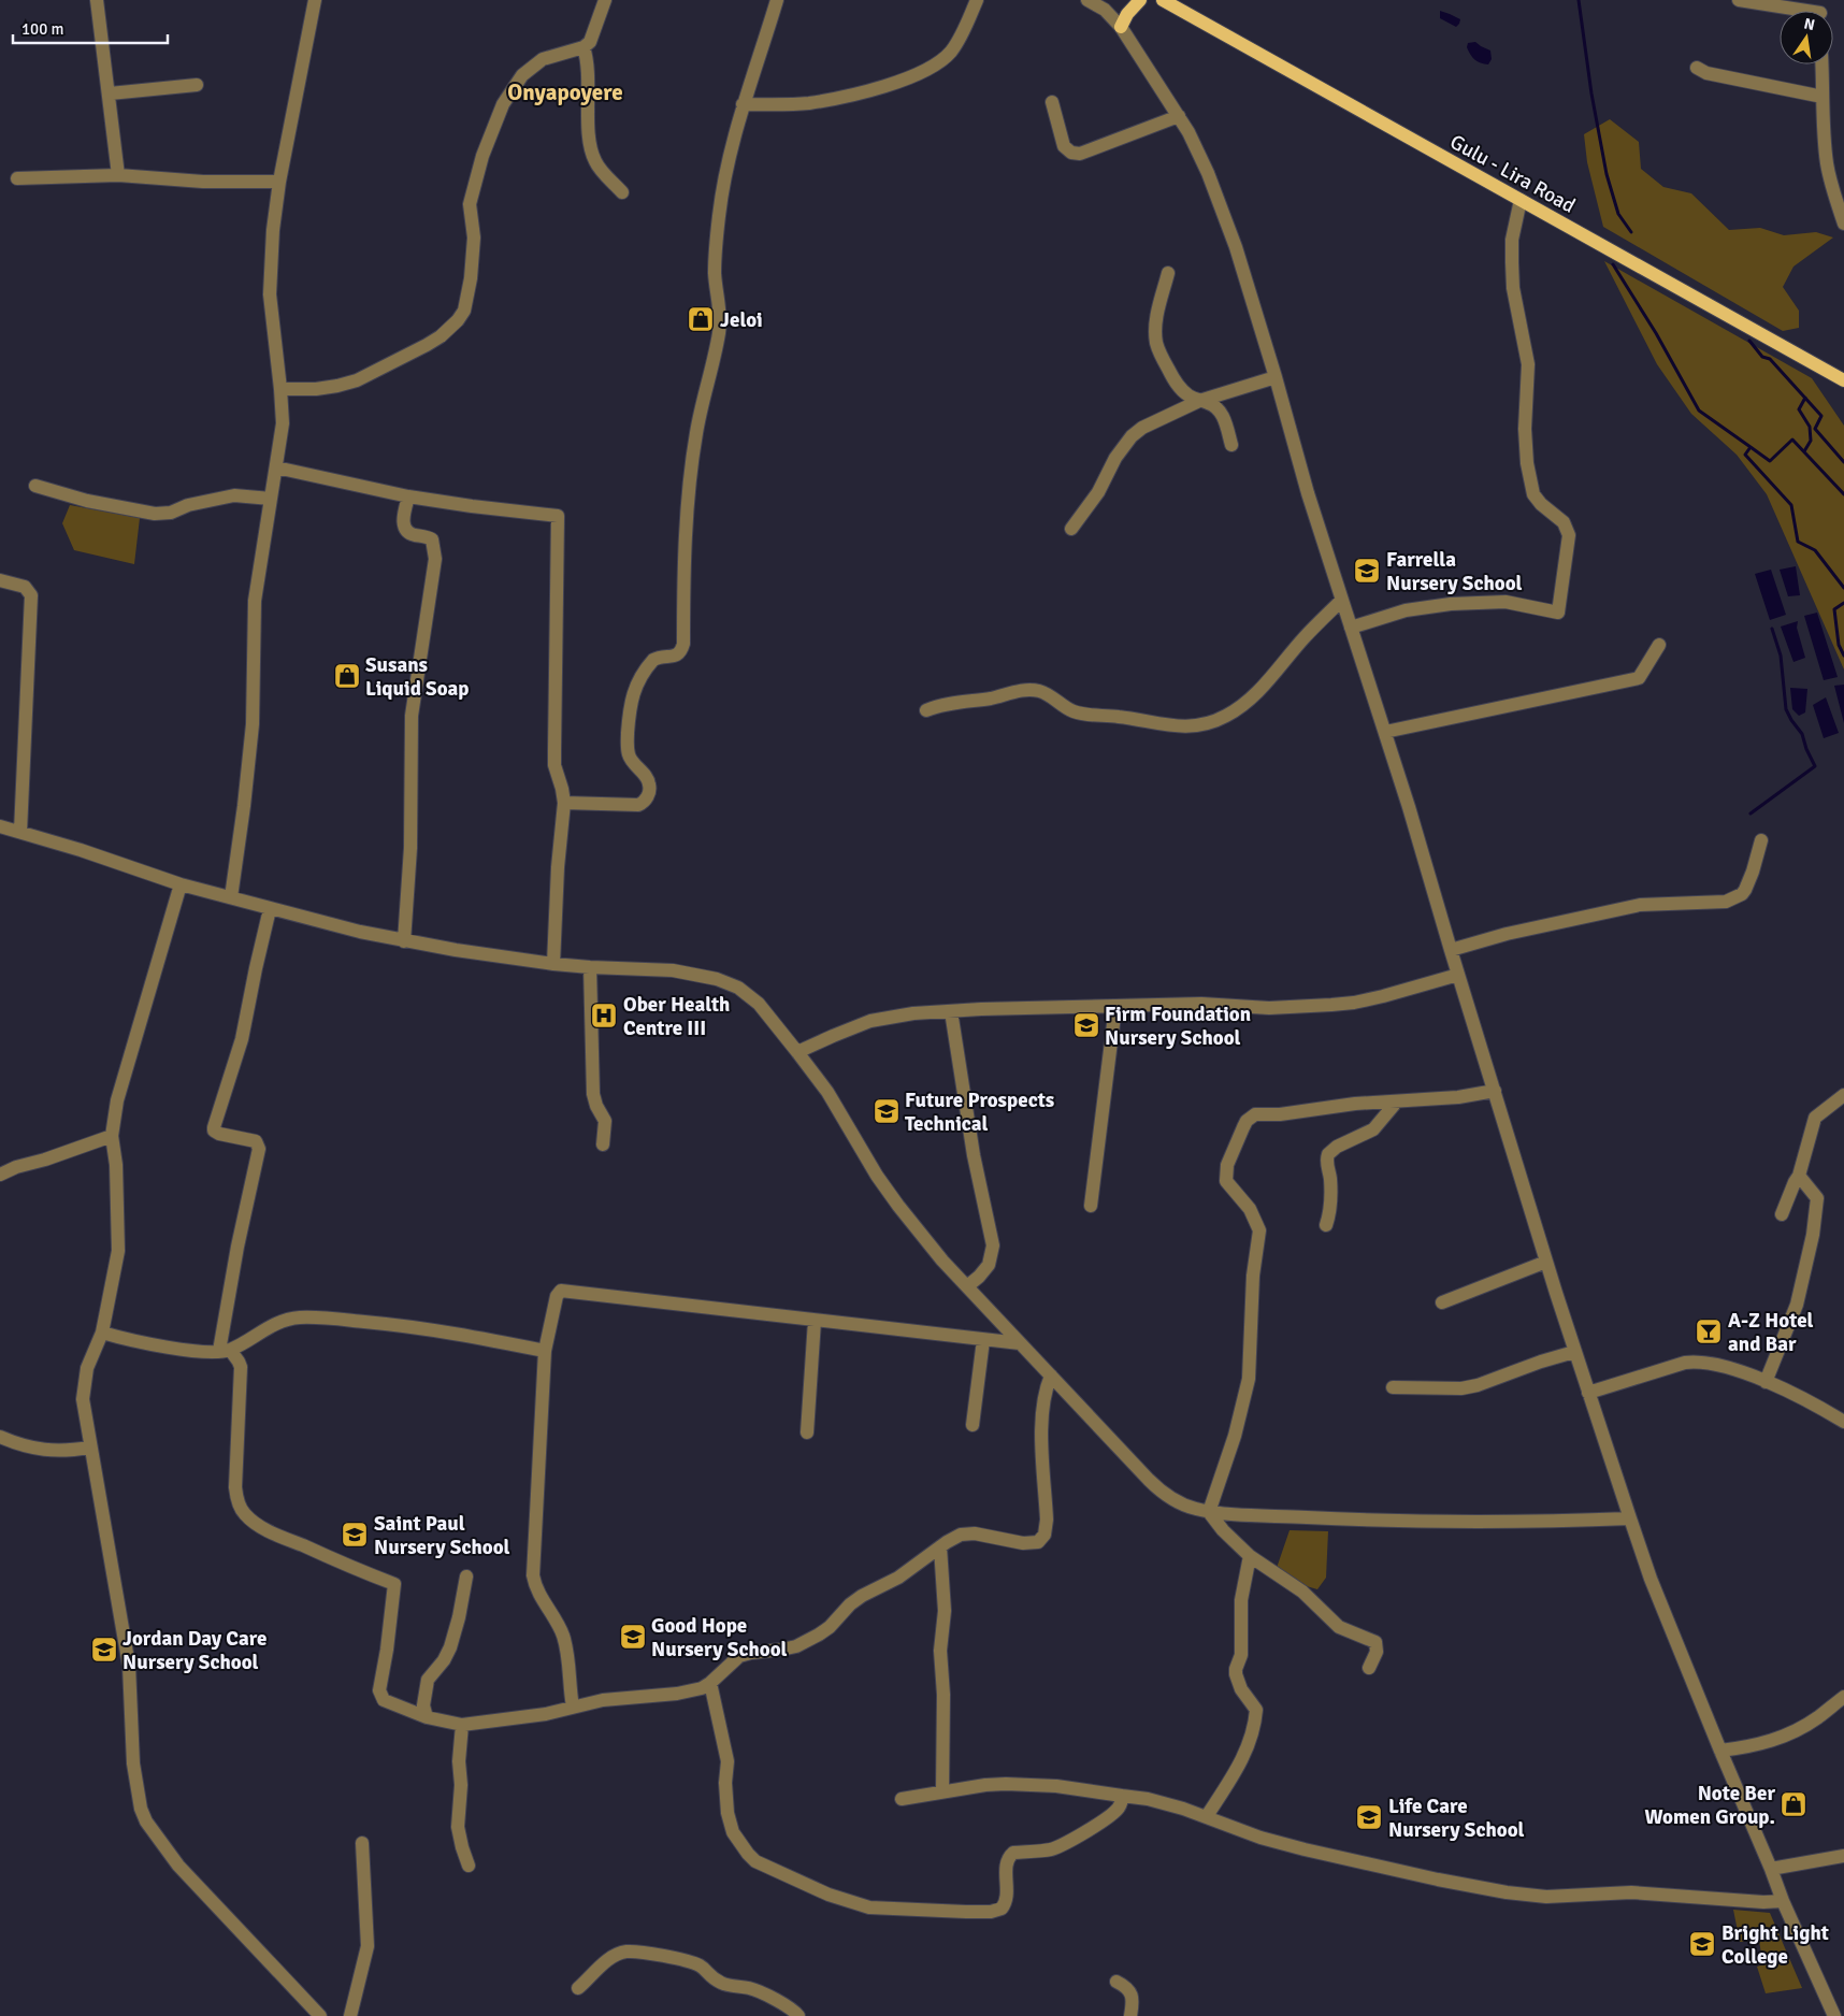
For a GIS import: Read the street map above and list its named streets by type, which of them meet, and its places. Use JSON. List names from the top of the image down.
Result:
{
  "streets": {
    "main road": ["Gulu - Lira Road"]
  },
  "districts": ["Onyapoyere"],
  "places": {
    "shop": ["Jeloi", "Susans Liquid Soap", "Note Ber Women Group."],
    "school or university": [
      "Farrella Nursery School",
      "Firm Foundation Nursery School",
      "Future Prospects Technical",
      "Saint Paul Nursery School",
      "Good Hope Nursery School",
      "Jordan Day Care Nursery School",
      "Life Care Nursery School",
      "Bright Light College"
    ],
    "hospital": ["Ober Health Centre III"],
    "bar": ["A-Z Hotel and Bar"]
  },
  "scale_bar": "100 m",
  "north": "top"
}
